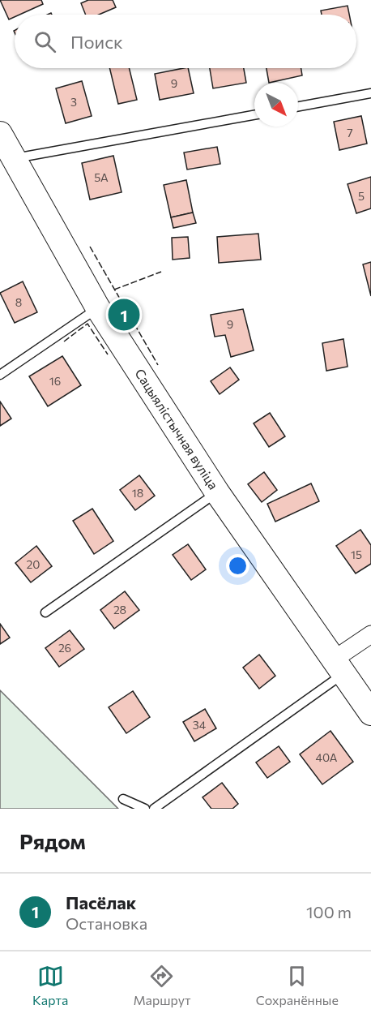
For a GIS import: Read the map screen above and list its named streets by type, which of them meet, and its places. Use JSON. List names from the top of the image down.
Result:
{
  "streets": {
    "main road": ["Сацыялістычная вуліца"]
  },
  "house_numbers": [
    "9",
    "3",
    "7",
    "5А",
    "5",
    "8",
    "9",
    "16",
    "18",
    "15",
    "20",
    "28",
    "26",
    "34",
    "40А"
  ],
  "north": "bottom right",
  "page": {
    "search": "Поиск",
    "pins": "1",
    "heading": "Рядом",
    "list": [
      {
        "mark": "1",
        "name": "Пасёлак",
        "note": "Остановка",
        "value": "100 m"
      }
    ],
    "nav": ["Карта", "Маршрут", "Сохранённые"]
  }
}
